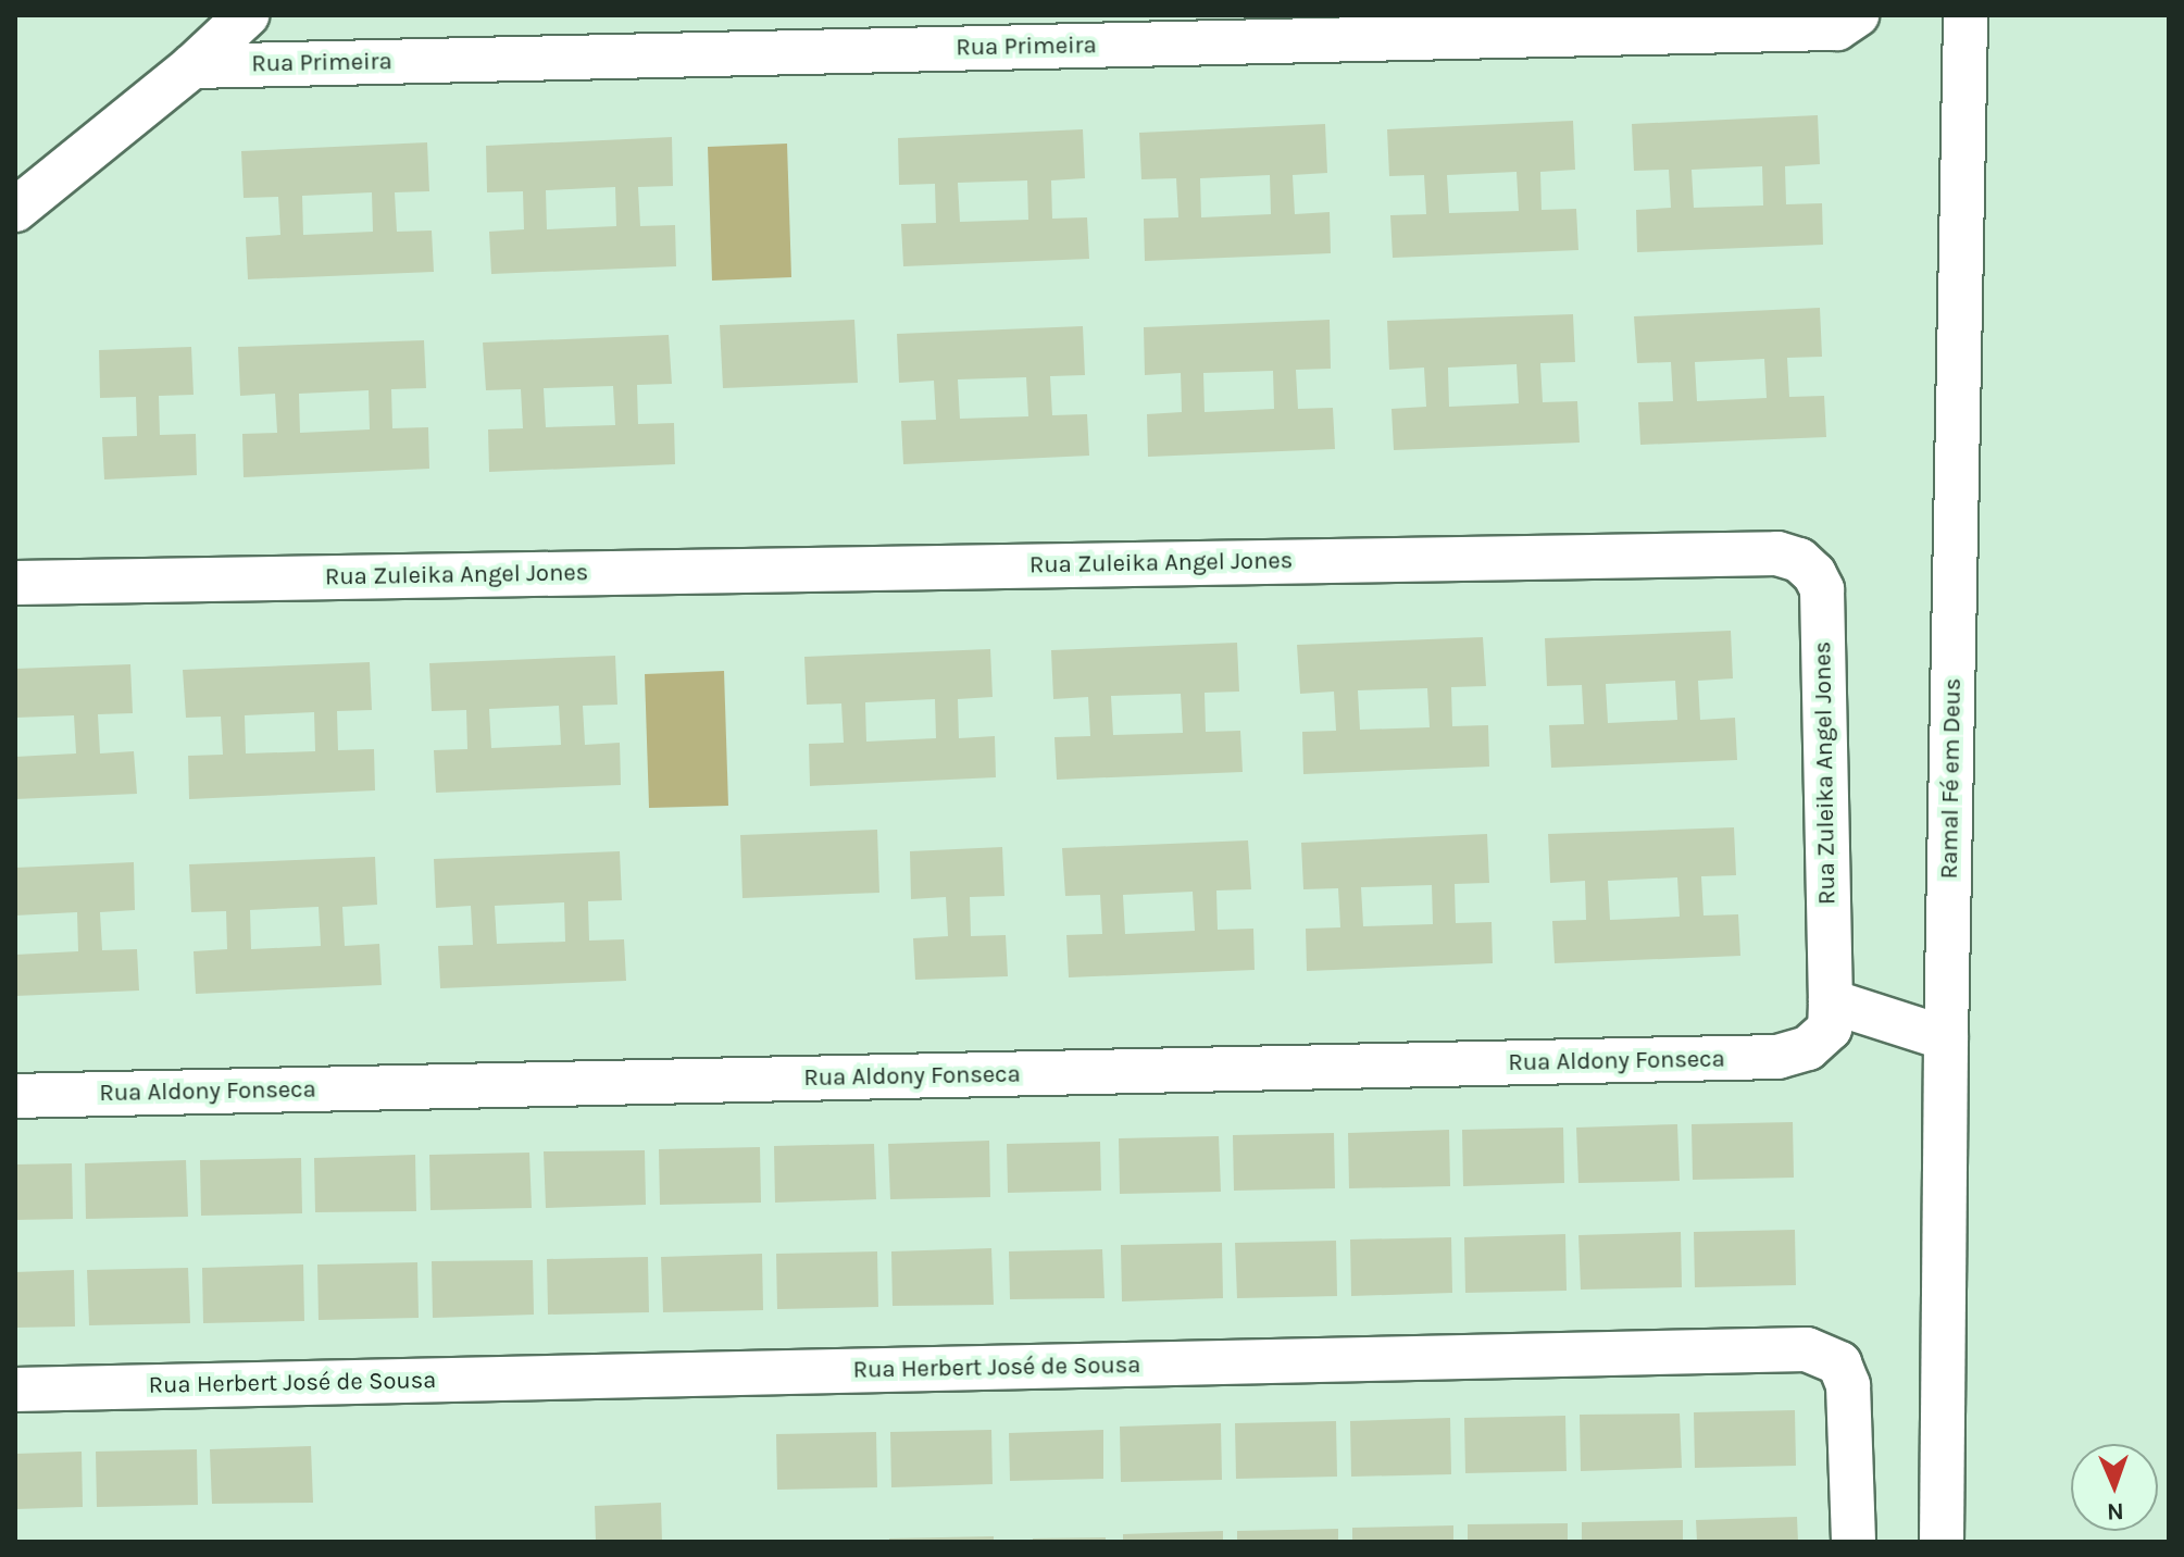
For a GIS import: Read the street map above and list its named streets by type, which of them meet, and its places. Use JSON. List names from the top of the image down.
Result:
{
  "streets": {
    "street": [
      "Rua Primeira",
      "Rua Zuleika Angel Jones",
      "Ramal Fé em Deus",
      "Rua Aldony Fonseca",
      "Rua Herbert José de Sousa"
    ]
  },
  "crossings": [
    ["Rua Zuleika Angel Jones", "Rua Aldony Fonseca"]
  ],
  "north": "bottom"
}
